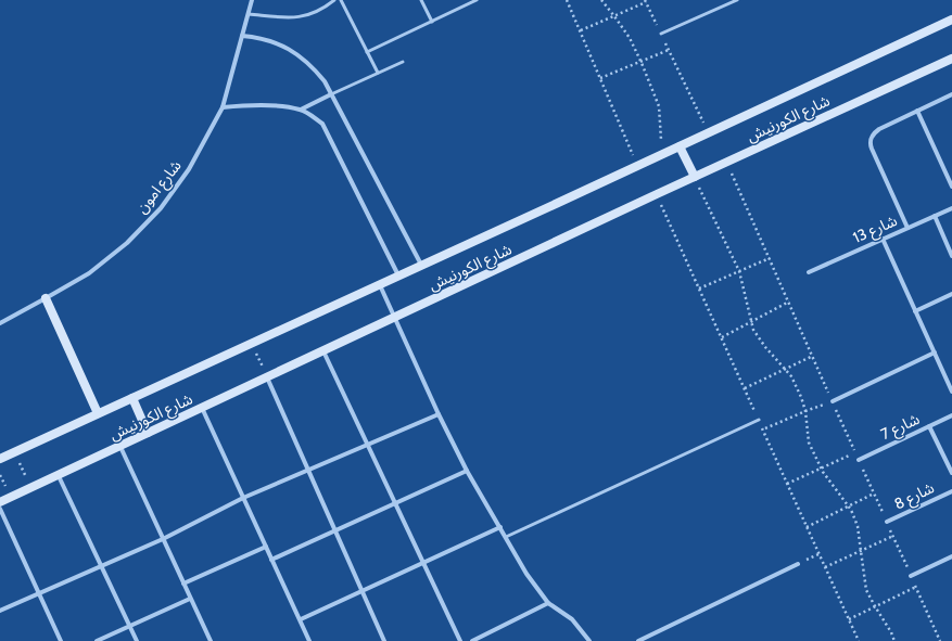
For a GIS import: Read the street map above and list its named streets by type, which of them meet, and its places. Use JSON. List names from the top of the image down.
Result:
{
  "streets": {
    "main road": ["شارع الكورنيش"],
    "street": [
      "شارع امون",
      "شارع 13",
      "شارع 7",
      "شارع 8"
    ]
  }
}
